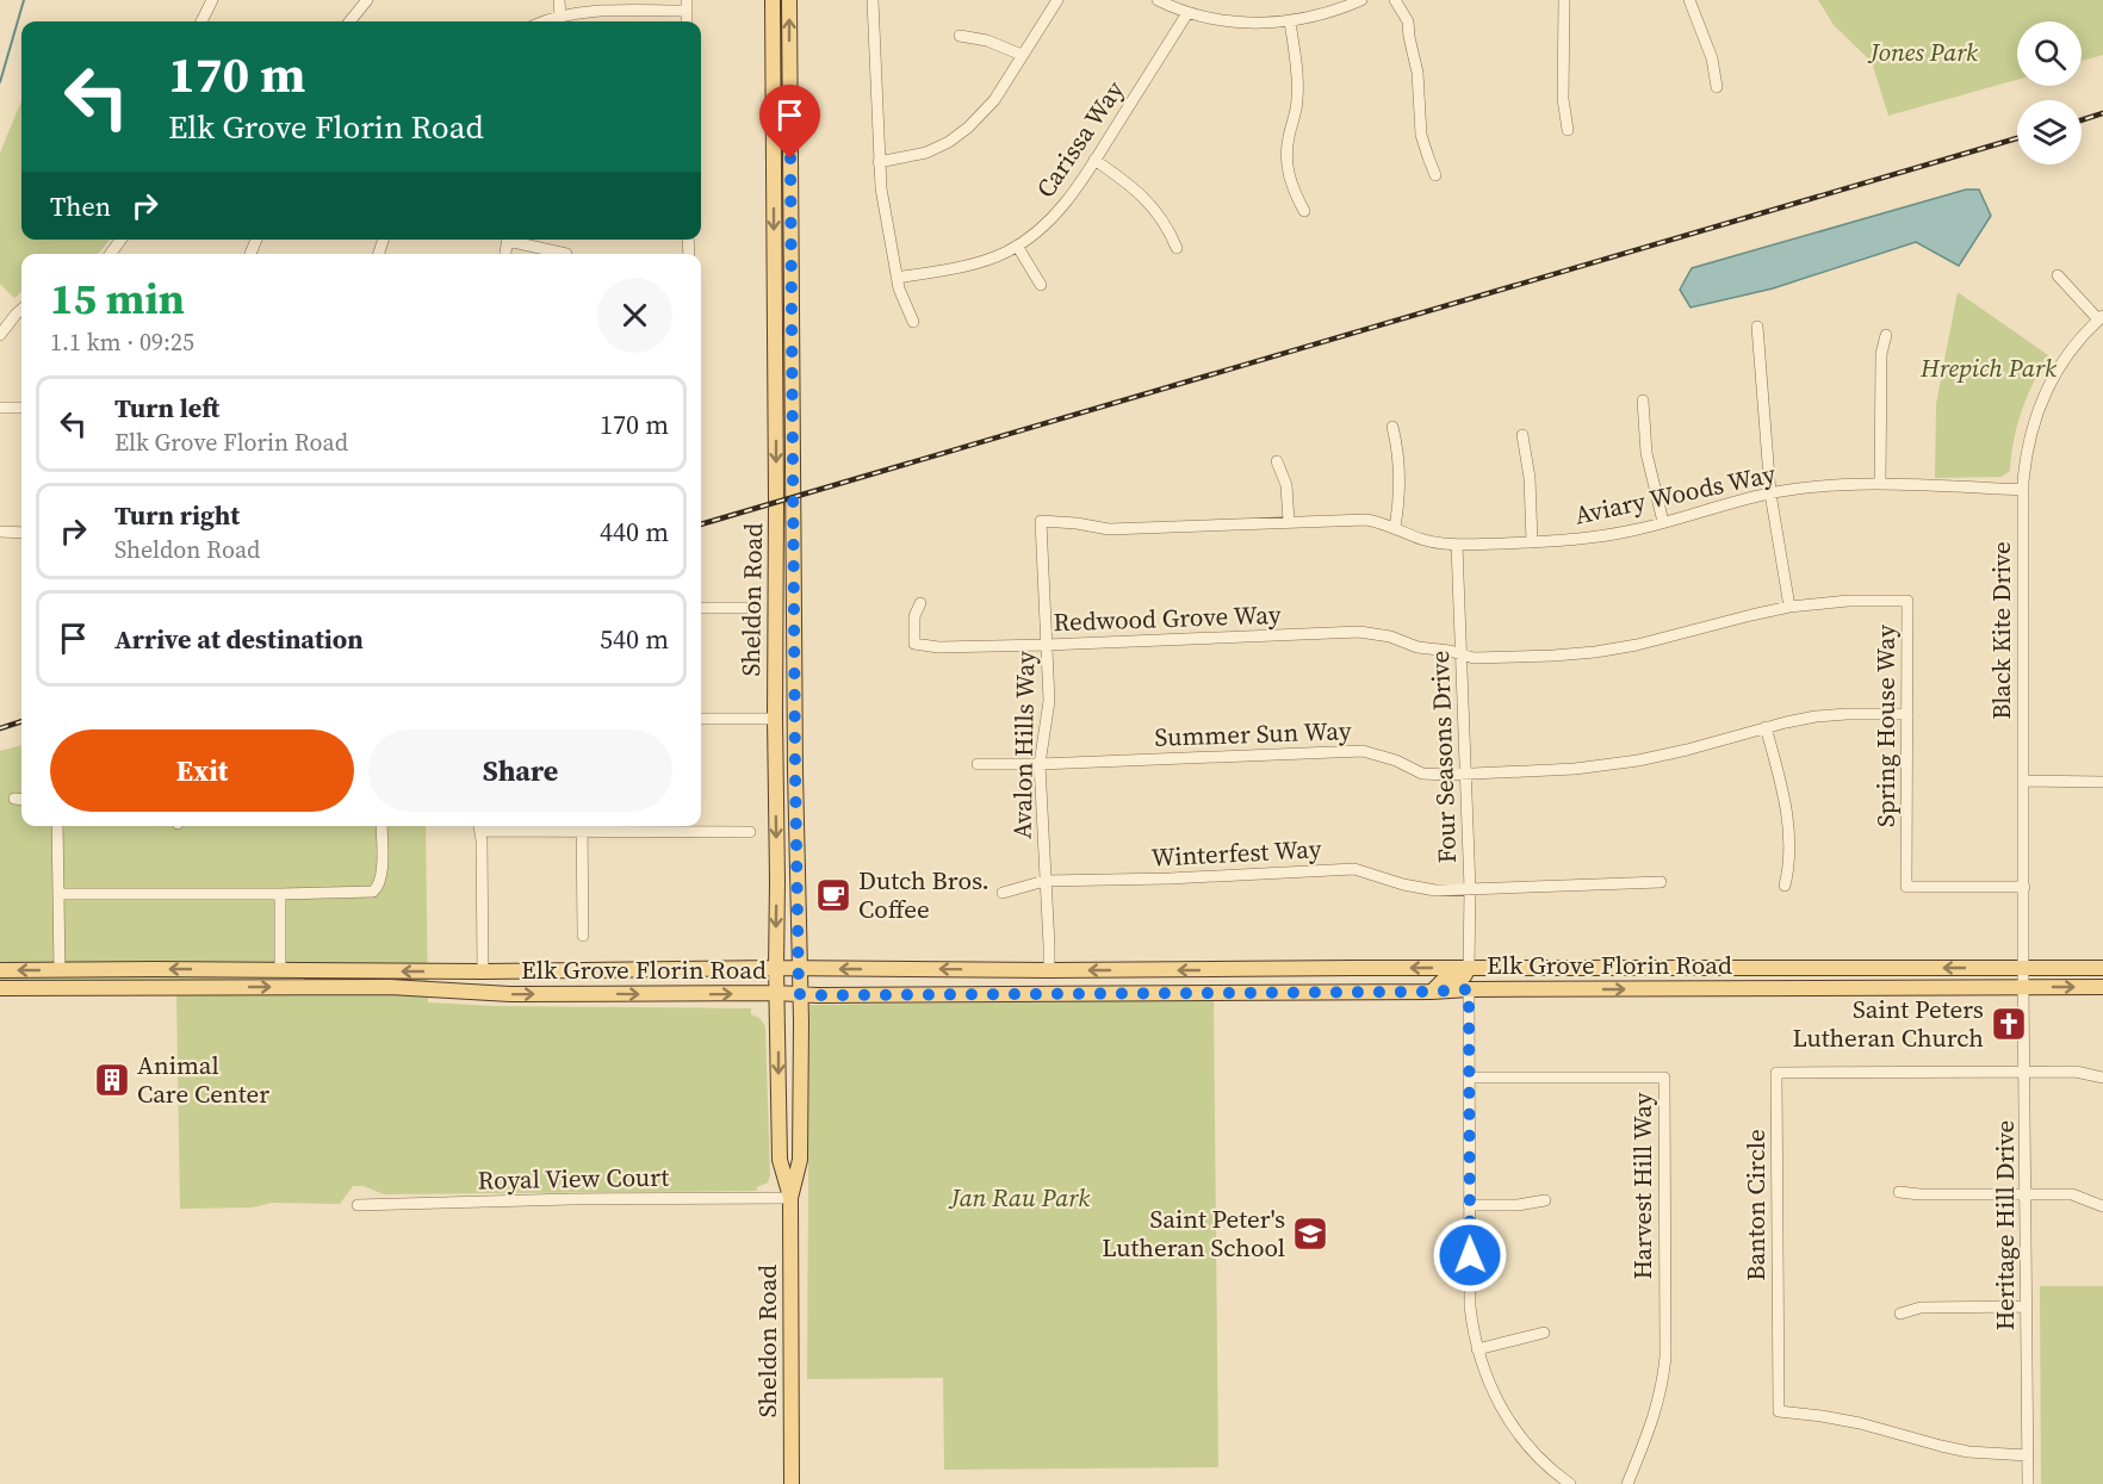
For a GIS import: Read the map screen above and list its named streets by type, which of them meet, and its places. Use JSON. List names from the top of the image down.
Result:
{
  "streets": {
    "main road": ["Sheldon Road", "Elk Grove Florin Road"],
    "street": [
      "Carissa Way",
      "Aviary Woods Way",
      "Redwood Grove Way",
      "Black Kite Drive",
      "Spring House Way",
      "Summer Sun Way",
      "Avalon Hills Way",
      "Four Seasons Drive",
      "Winterfest Way",
      "Royal View Court",
      "Harvest Hill Way",
      "Banton Circle",
      "Heritage Hill Drive"
    ]
  },
  "crossings": [
    ["Aviary Woods Way", "Black Kite Drive"],
    ["Aviary Woods Way", "Avalon Hills Way"],
    ["Aviary Woods Way", "Four Seasons Drive"],
    ["Sheldon Road", "Elk Grove Florin Road"],
    ["Sheldon Road", "Royal View Court"],
    ["Redwood Grove Way", "Spring House Way"],
    ["Redwood Grove Way", "Avalon Hills Way"],
    ["Redwood Grove Way", "Four Seasons Drive"],
    ["Black Kite Drive", "Spring House Way"],
    ["Black Kite Drive", "Elk Grove Florin Road"],
    ["Black Kite Drive", "Heritage Hill Drive"],
    ["Spring House Way", "Summer Sun Way"],
    ["Spring House Way", "Four Seasons Drive"],
    ["Summer Sun Way", "Avalon Hills Way"],
    ["Summer Sun Way", "Four Seasons Drive"],
    ["Avalon Hills Way", "Winterfest Way"],
    ["Avalon Hills Way", "Elk Grove Florin Road"],
    ["Four Seasons Drive", "Winterfest Way"],
    ["Four Seasons Drive", "Elk Grove Florin Road"],
    ["Elk Grove Florin Road", "Heritage Hill Drive"],
    ["Banton Circle", "Heritage Hill Drive"]
  ],
  "parks": ["Jones Park", "Hrepich Park", "Jan Rau Park"],
  "places": {
    "cafe": ["Dutch Bros. Coffee"],
    "church": ["Saint Peters Lutheran Church"],
    "building": ["Animal Care Center"],
    "school or university": ["Saint Peter's Lutheran School"]
  },
  "page": {
    "turn": ["170 m", "Elk Grove Florin Road"],
    "then": "Then",
    "heading": ["15 min", "1.1 km · 09:25"],
    "list": [
      {
        "name": "Turn left",
        "note": "Elk Grove Florin Road",
        "value": "170 m"
      },
      {
        "name": "Turn right",
        "note": "Sheldon Road",
        "value": "440 m"
      },
      {
        "name": "Arrive at destination",
        "value": "540 m"
      }
    ],
    "buttons": ["Exit", "Share"]
  }
}
